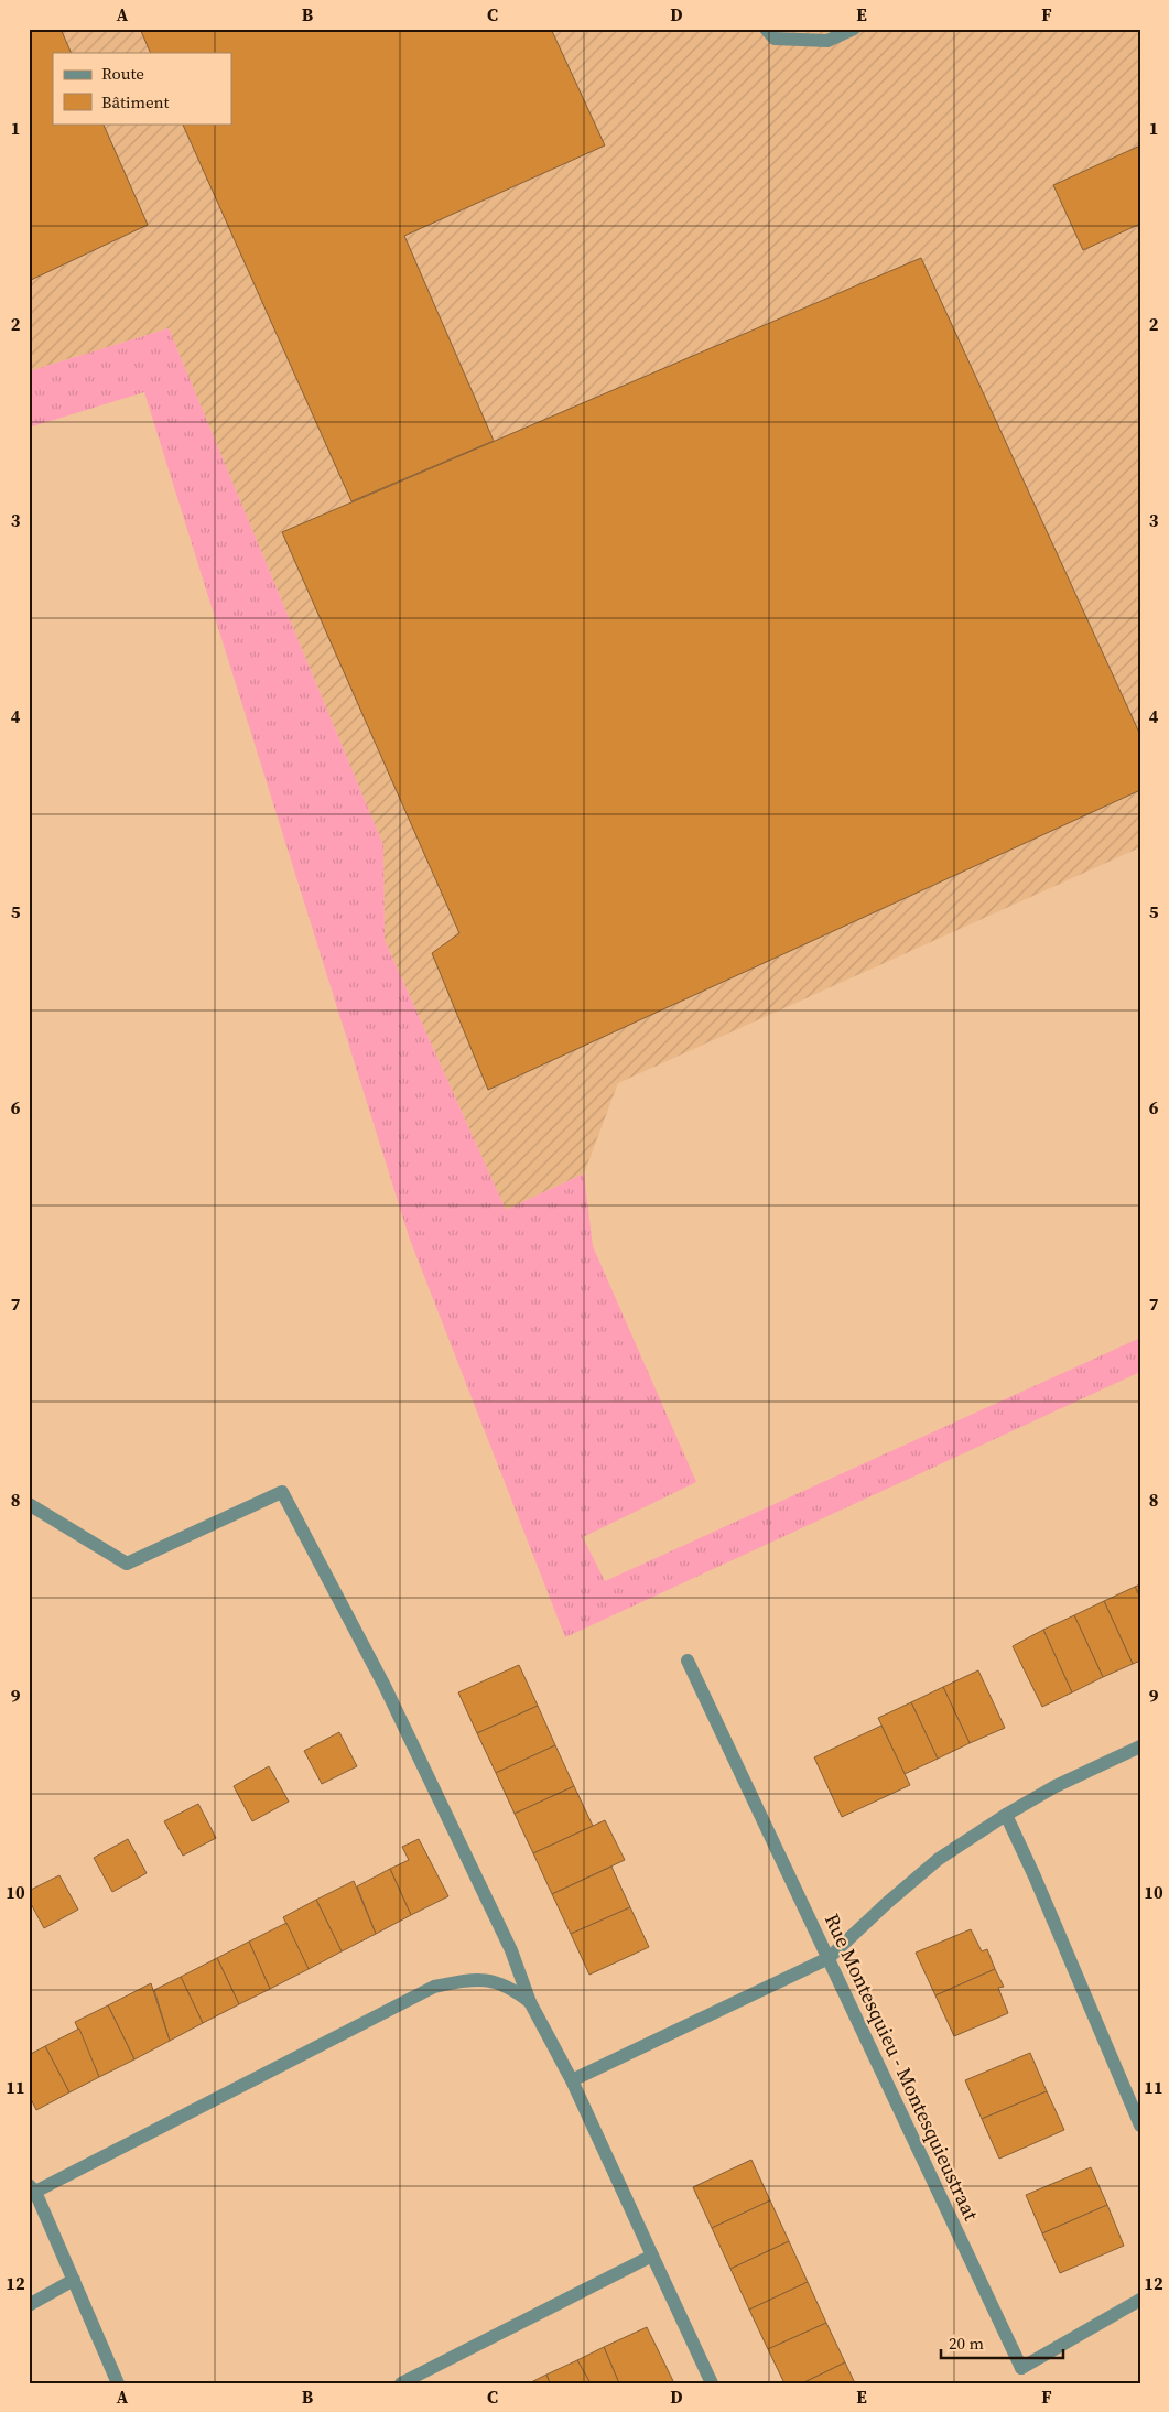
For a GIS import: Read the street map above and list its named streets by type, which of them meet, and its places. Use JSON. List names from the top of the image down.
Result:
{
  "streets": {
    "street": ["Rue Montesquieu - Montesquieustraat"]
  },
  "legend": ["Route", "Bâtiment"],
  "scale_bar": "20 m",
  "grid": {
    "columns": [
      "A",
      "B",
      "C",
      "D",
      "E",
      "F"
    ],
    "rows": [
      "1",
      "2",
      "3",
      "4",
      "5",
      "6",
      "7",
      "8",
      "9",
      "10",
      "11",
      "12"
    ]
  }
}
